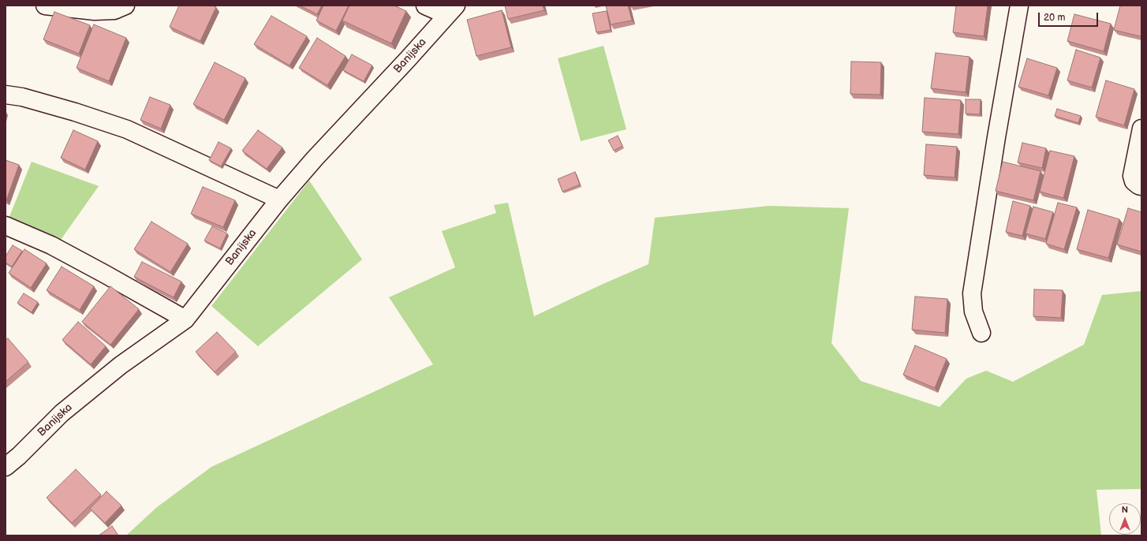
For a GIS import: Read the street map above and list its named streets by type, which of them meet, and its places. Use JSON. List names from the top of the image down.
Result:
{
  "streets": {
    "street": ["Banijska"]
  },
  "scale_bar": "20 m",
  "north": "top"
}
